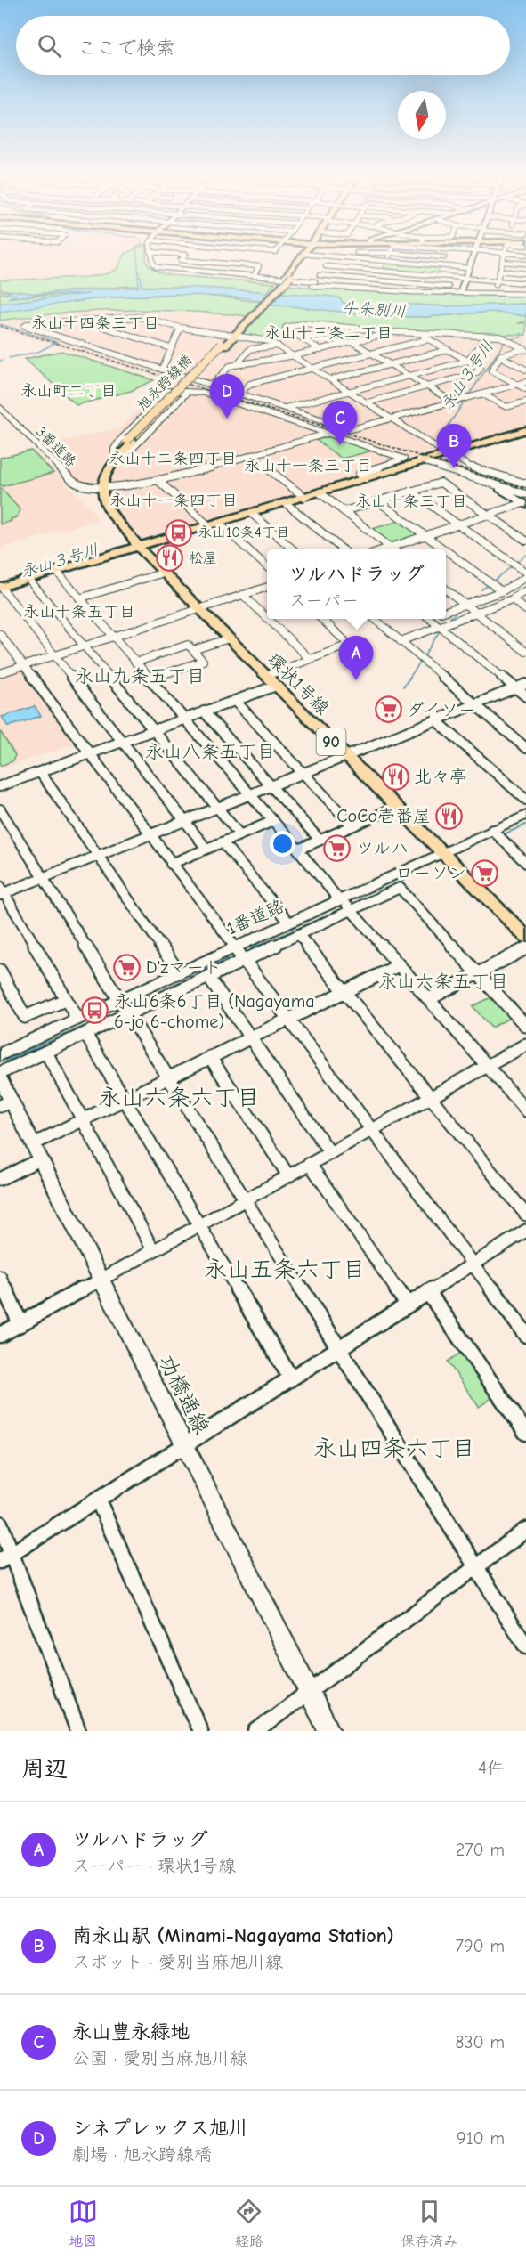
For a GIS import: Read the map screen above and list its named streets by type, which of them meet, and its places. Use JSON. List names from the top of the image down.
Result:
{
  "streets": {
    "main road": ["旭永跨線橋", "環状1号線", "90"],
    "street": ["3番道路", "1番道路", "功橋通線"]
  },
  "crossings": [
    ["3番道路", "環状1号線"],
    ["環状1号線", "1番道路"]
  ],
  "districts": [
    "永山十四条三丁目",
    "永山十三条二丁目",
    "永山町二丁目",
    "永山十二条四丁目",
    "永山十一条三丁目",
    "永山十一条四丁目",
    "永山十条三丁目",
    "永山十条五丁目",
    "永山九条五丁目",
    "永山八条五丁目",
    "永山六条五丁目",
    "永山六条六丁目",
    "永山五条六丁目",
    "永山四条六丁目"
  ],
  "water": ["牛朱別川", "永山３号川"],
  "places": {
    "bus stop": ["永山10条4丁目", "永山6条6丁目 (Nagayama 6-jo 6-chome)"],
    "restaurant": ["松屋", "北々亭", "CoCo壱番屋"],
    "supermarket": [
      "ダイソー",
      "ツルハ",
      "ローソン",
      "D'zマート"
    ]
  },
  "north": "bottom",
  "page": {
    "search": "ここで検索",
    "pins": [
      "D",
      "C",
      "B",
      "A"
    ],
    "popup": ["ツルハドラッグ", "スーパー"],
    "heading": ["周辺", "4件"],
    "list": [
      {
        "mark": "A",
        "name": "ツルハドラッグ",
        "note": "スーパー · 環状1号線",
        "value": "270 m"
      },
      {
        "mark": "B",
        "name": "南永山駅 (Minami-Nagayama Station)",
        "note": "スポット · 愛別当麻旭川線",
        "value": "790 m"
      },
      {
        "mark": "C",
        "name": "永山豊永緑地",
        "note": "公園 · 愛別当麻旭川線",
        "value": "830 m"
      },
      {
        "mark": "D",
        "name": "シネプレックス旭川",
        "note": "劇場 · 旭永跨線橋",
        "value": "910 m"
      }
    ],
    "nav": ["地図", "経路", "保存済み"]
  }
}
